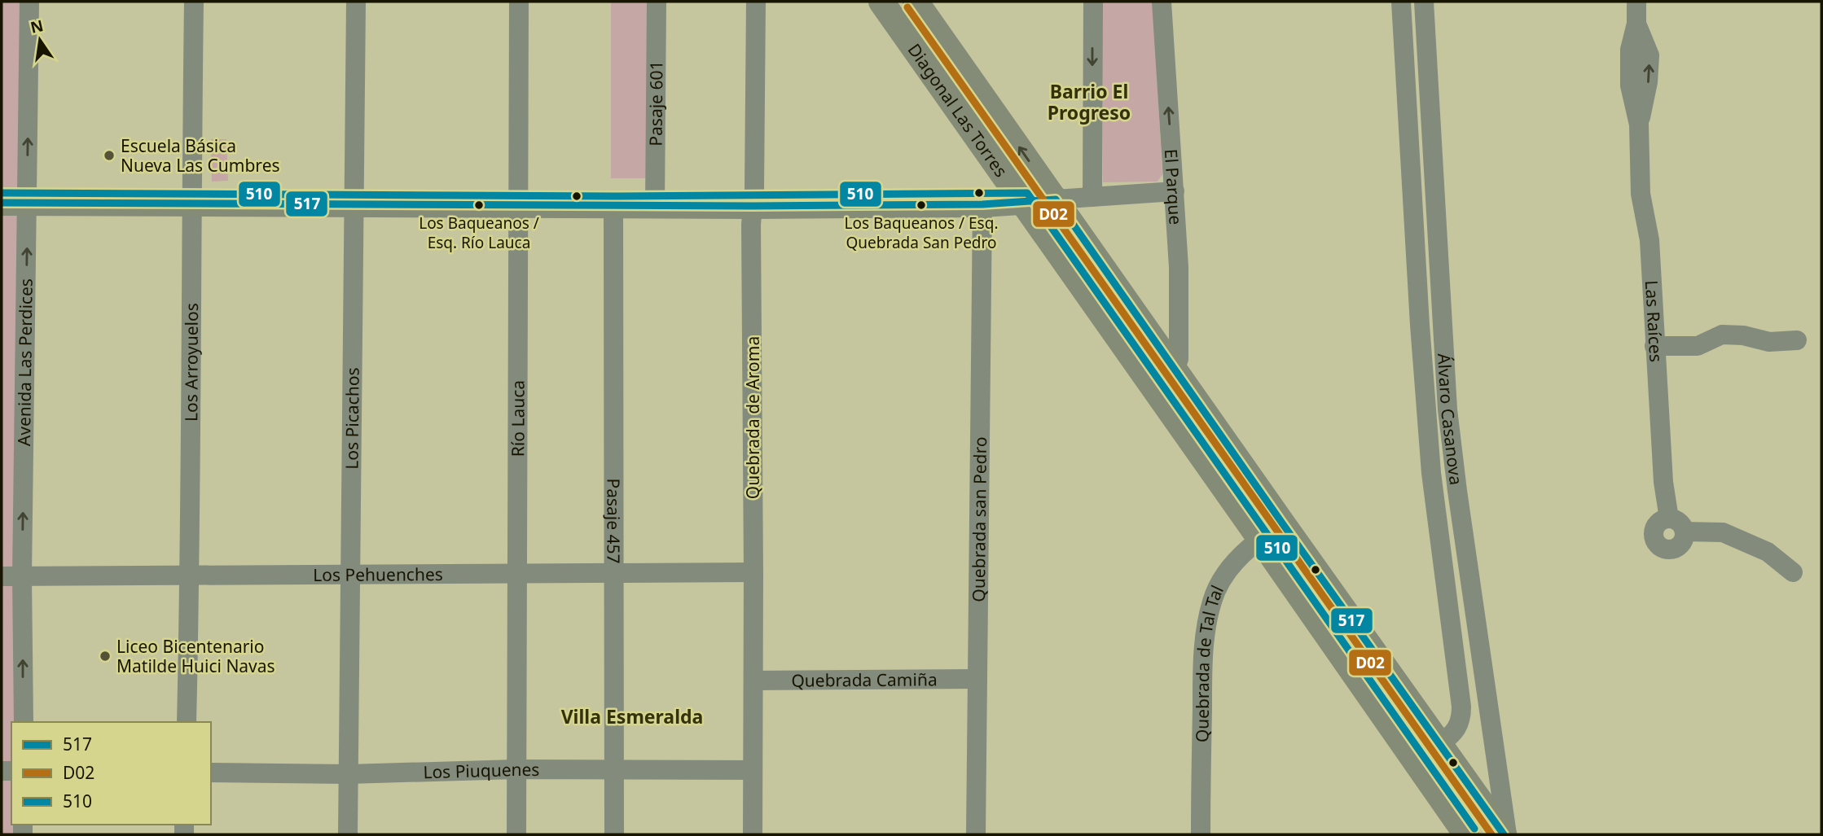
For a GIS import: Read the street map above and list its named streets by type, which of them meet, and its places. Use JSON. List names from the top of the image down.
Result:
{
  "streets": {
    "main road": ["Diagonal Las Torres"],
    "street": [
      "Pasaje 601",
      "El Parque",
      "Las Raíces",
      "Avenida Las Perdices",
      "Los Arroyuelos",
      "Los Picachos",
      "Río Lauca",
      "Quebrada de Aroma",
      "Álvaro Casanova",
      "Quebrada san Pedro",
      "Pasaje 457",
      "Los Pehuenches",
      "Quebrada de Tal Tal",
      "Quebrada Camiña",
      "Los Piuquenes"
    ]
  },
  "crossings": [
    ["Diagonal Las Torres", "El Parque"],
    ["Diagonal Las Torres", "Álvaro Casanova"],
    ["Diagonal Las Torres", "Quebrada de Tal Tal"],
    ["Avenida Las Perdices", "Los Pehuenches"],
    ["Los Arroyuelos", "Los Pehuenches"],
    ["Los Picachos", "Los Pehuenches"],
    ["Los Picachos", "Los Piuquenes"],
    ["Río Lauca", "Los Pehuenches"],
    ["Río Lauca", "Los Piuquenes"],
    ["Quebrada de Aroma", "Los Pehuenches"],
    ["Quebrada de Aroma", "Quebrada Camiña"],
    ["Quebrada de Aroma", "Los Piuquenes"],
    ["Quebrada san Pedro", "Quebrada Camiña"],
    ["Pasaje 457", "Los Pehuenches"],
    ["Pasaje 457", "Los Piuquenes"]
  ],
  "one_way": ["Avenida Las Perdices"],
  "districts": ["Barrio El Progreso", "Villa Esmeralda"],
  "places": [
    "Escuela Básica Nueva Las Cumbres",
    "Los Baqueanos / Esq. Río Lauca",
    "Los Baqueanos / Esq. Quebrada San Pedro",
    "Liceo Bicentenario Matilde Huici Navas"
  ],
  "lines": ["transit line D02", "transit line 510", "transit line 517"],
  "legend": ["517", "D02", "510"],
  "north": "top"
}
